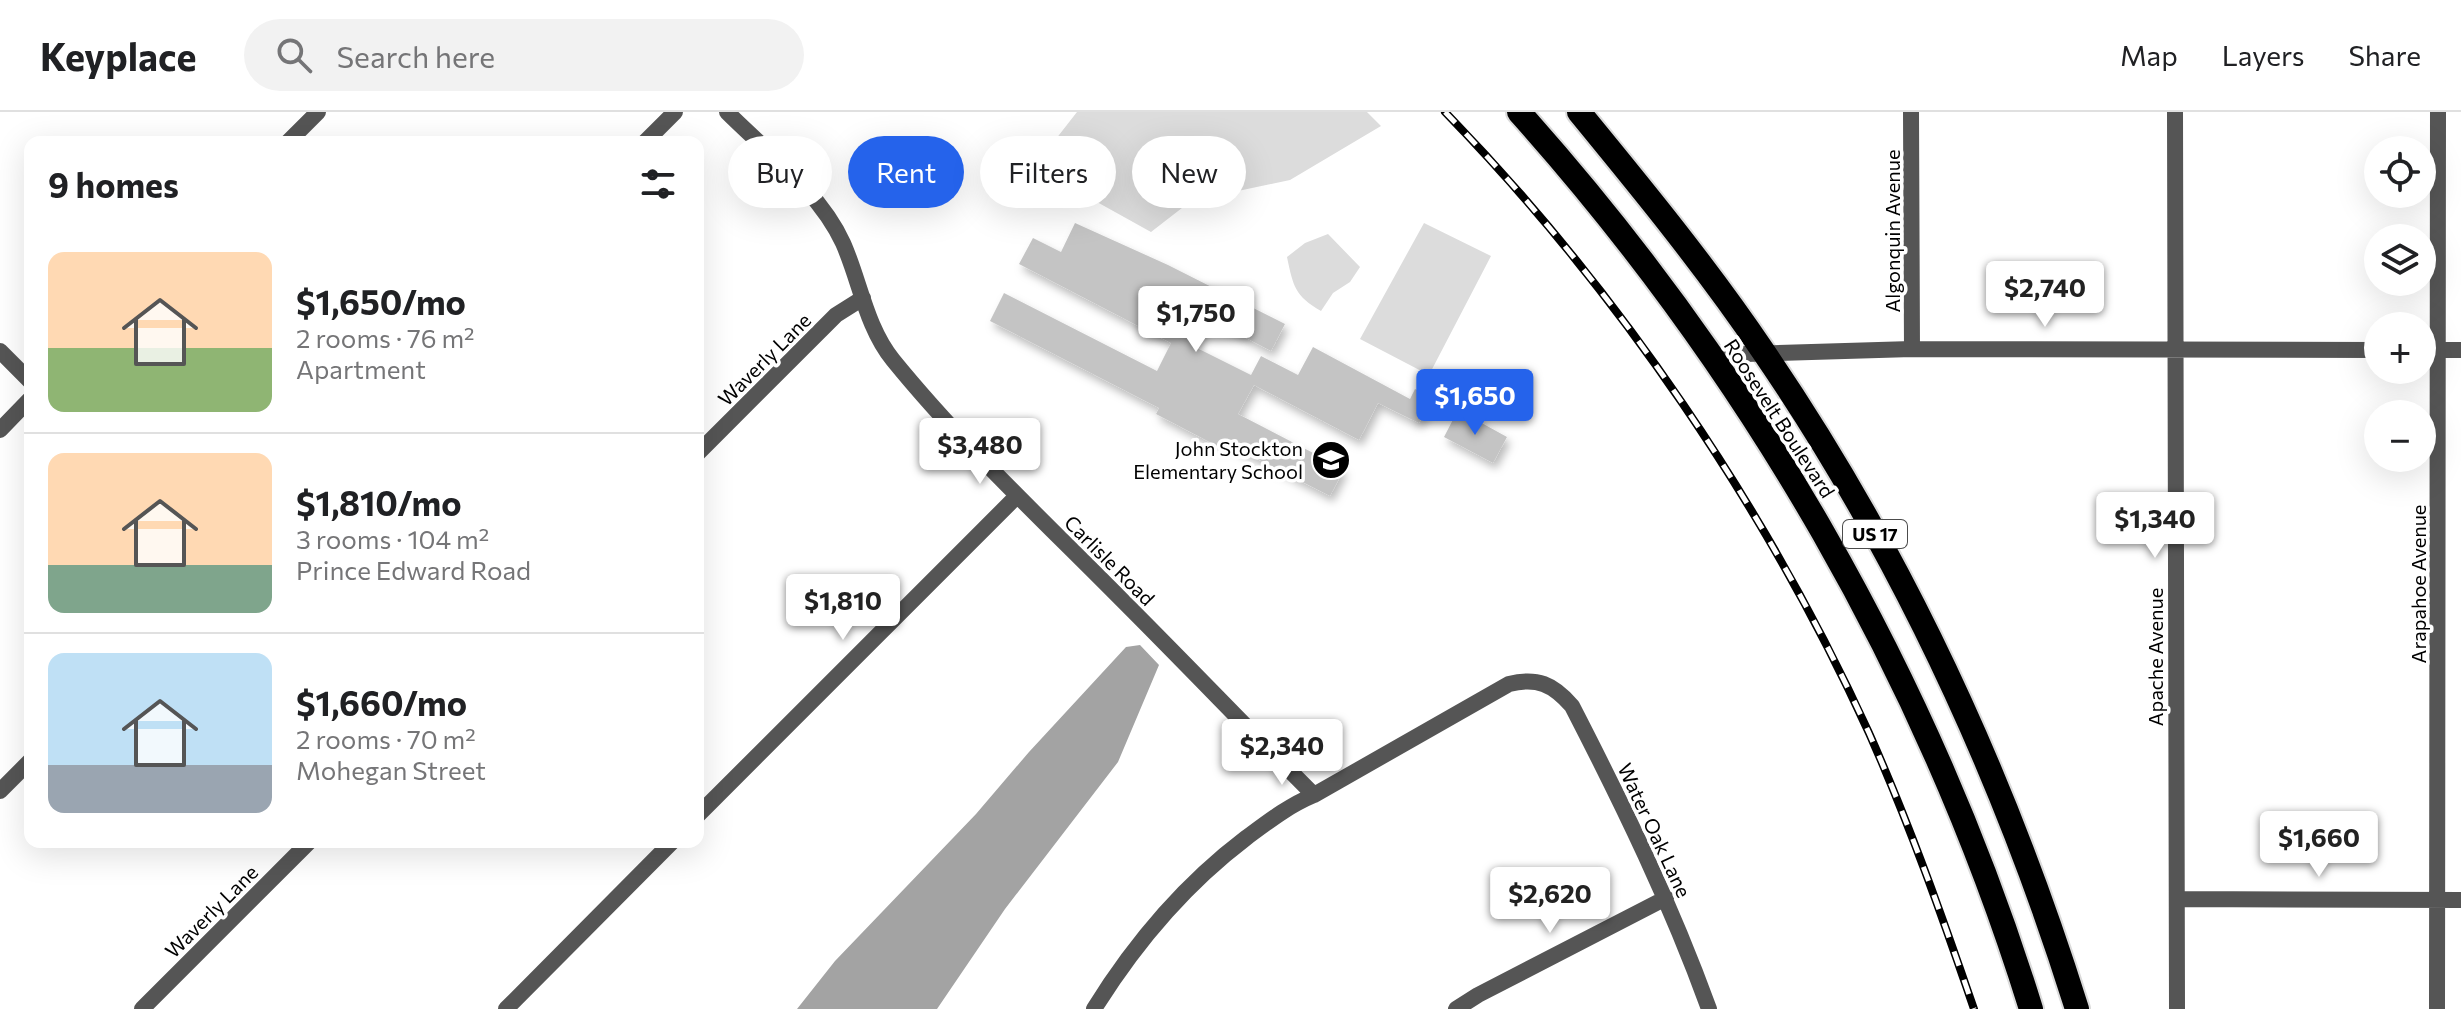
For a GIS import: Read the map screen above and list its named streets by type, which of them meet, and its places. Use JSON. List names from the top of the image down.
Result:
{
  "streets": {
    "highway": ["Roosevelt Boulevard", "US 17"],
    "street": [
      "Algonquin Avenue",
      "Waverly Lane",
      "Carlisle Road",
      "Arapahoe Avenue",
      "Apache Avenue",
      "Water Oak Lane"
    ]
  },
  "crossings": [
    ["Waverly Lane", "Carlisle Road"],
    ["Carlisle Road", "Water Oak Lane"]
  ],
  "places": {
    "school or university": ["John Stockton Elementary School"]
  },
  "page": {
    "header": "Keyplace",
    "search": "Search here",
    "nav": ["Map", "Layers", "Share"],
    "map_buttons": ["+", "−"],
    "chip": [
      "Buy",
      "Rent",
      "Filters",
      "New"
    ],
    "heading": "9 homes",
    "list": [
      {
        "name": "$1,650/mo",
        "note": "2 rooms · 76 m² · Apartment"
      },
      {
        "name": "$1,810/mo",
        "note": "3 rooms · 104 m² · Prince Edward Road"
      },
      {
        "name": "$1,660/mo",
        "note": "2 rooms · 70 m² · Mohegan Street"
      }
    ],
    "price": [
      "$2,740",
      "$1,750",
      "$1,650",
      "$3,480",
      "$1,340",
      "$1,810",
      "$2,340",
      "$1,660",
      "$2,620"
    ]
  }
}
